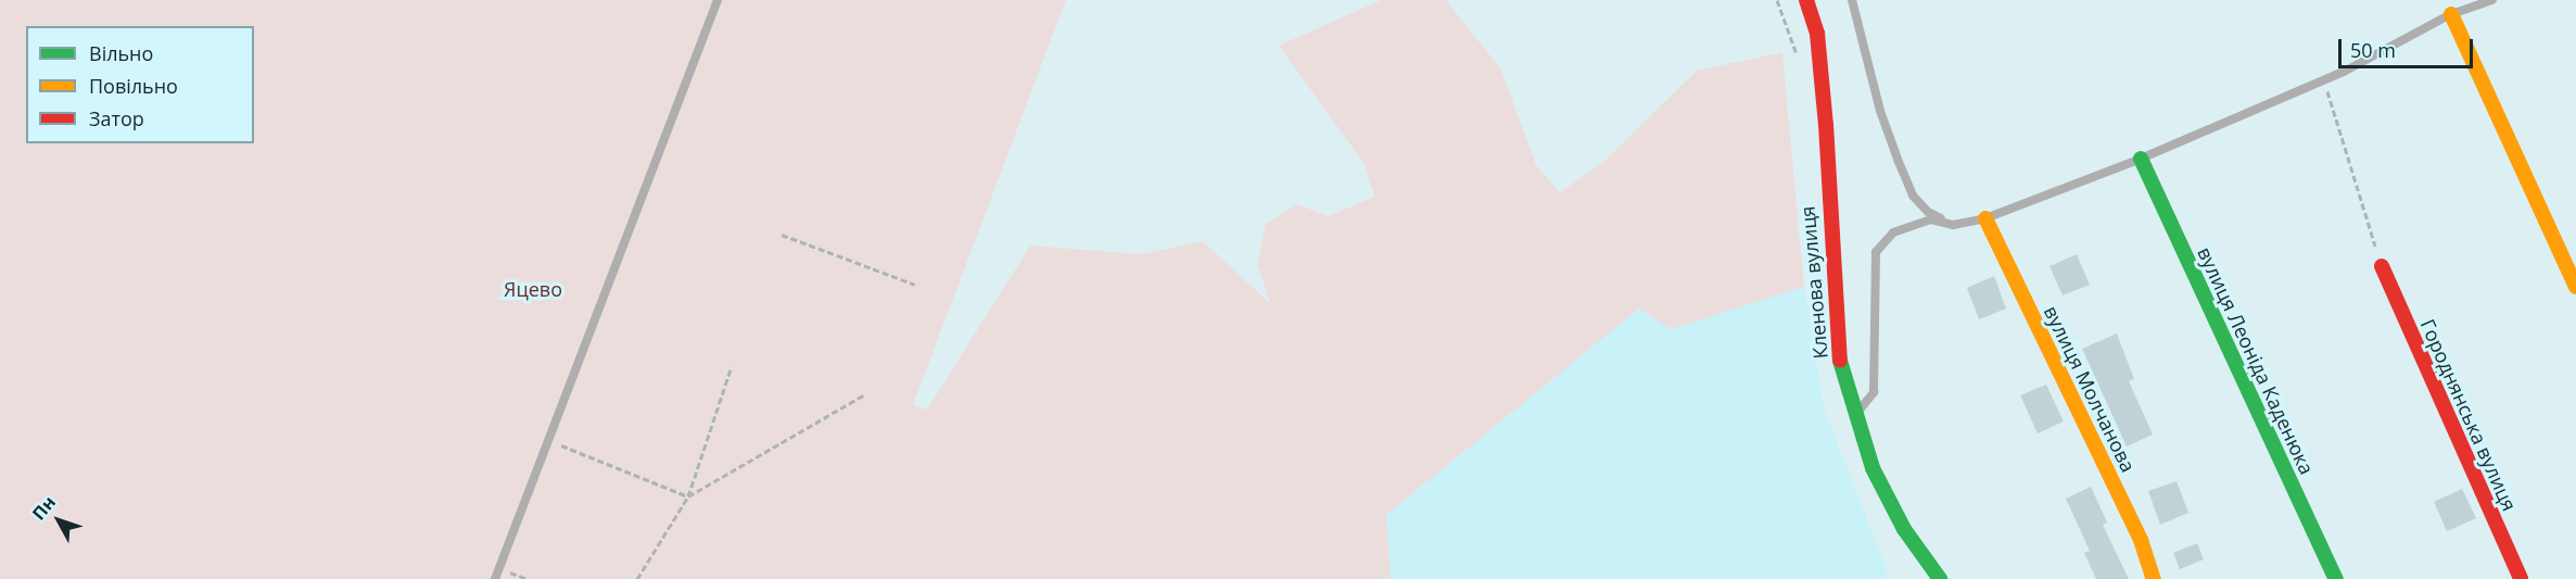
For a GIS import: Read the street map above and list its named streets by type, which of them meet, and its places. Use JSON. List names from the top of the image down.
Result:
{
  "streets": {
    "street": [
      "Кленова вулиця",
      "вулиця Леоніда Каденюка",
      "вулиця Молчанова",
      "Городнянська вулиця"
    ]
  },
  "parks": ["Яцево"],
  "legend": ["Вільно", "Повільно", "Затор"],
  "scale_bar": "50 m",
  "north": "top left"
}
